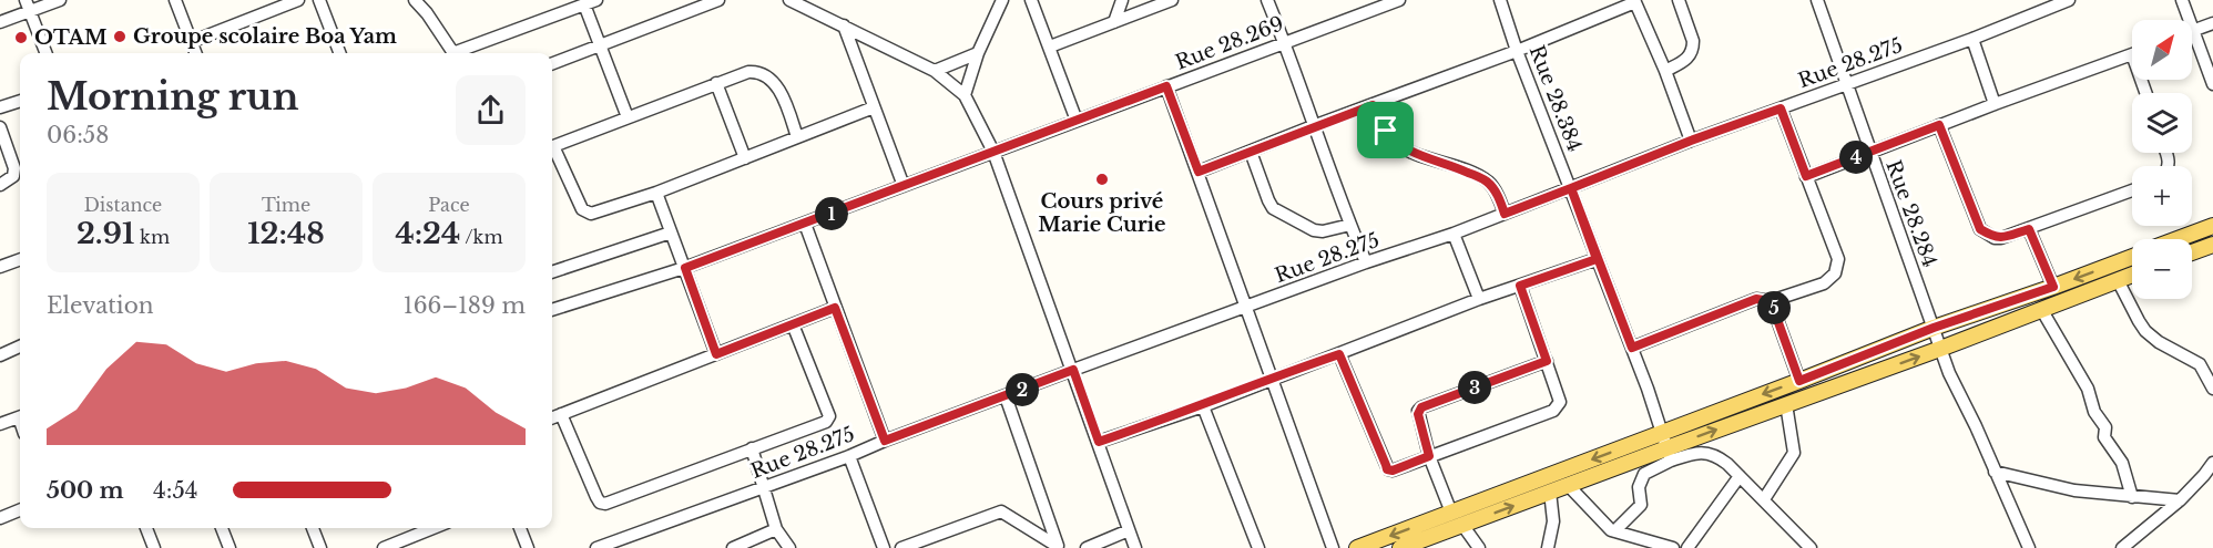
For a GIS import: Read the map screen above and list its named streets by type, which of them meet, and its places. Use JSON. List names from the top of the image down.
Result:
{
  "streets": {
    "street": [
      "Rue 28.269",
      "Rue 28.275",
      "Rue 28.384",
      "Rue 28.284"
    ]
  },
  "crossings": [
    ["Rue 28.275", "Rue 28.384"],
    ["Rue 28.275", "Rue 28.284"]
  ],
  "places": ["Groupe scolaire Boa Yam", "OTAM", "Cours privé Marie Curie"],
  "north": "top right",
  "page": {
    "map_buttons": ["+", "−"],
    "heading": ["Morning run", "06:58"],
    "pins": [
      "4",
      "1",
      "5",
      "3",
      "2"
    ],
    "stats": [
      ["Distance", "2.91 km"],
      ["Time", "12:48"],
      ["Pace", "4:24 /km"]
    ],
    "chart": ["Elevation", "166–189 m"],
    "list": [
      {
        "name": "500 m",
        "note": "4:54"
      }
    ]
  }
}
